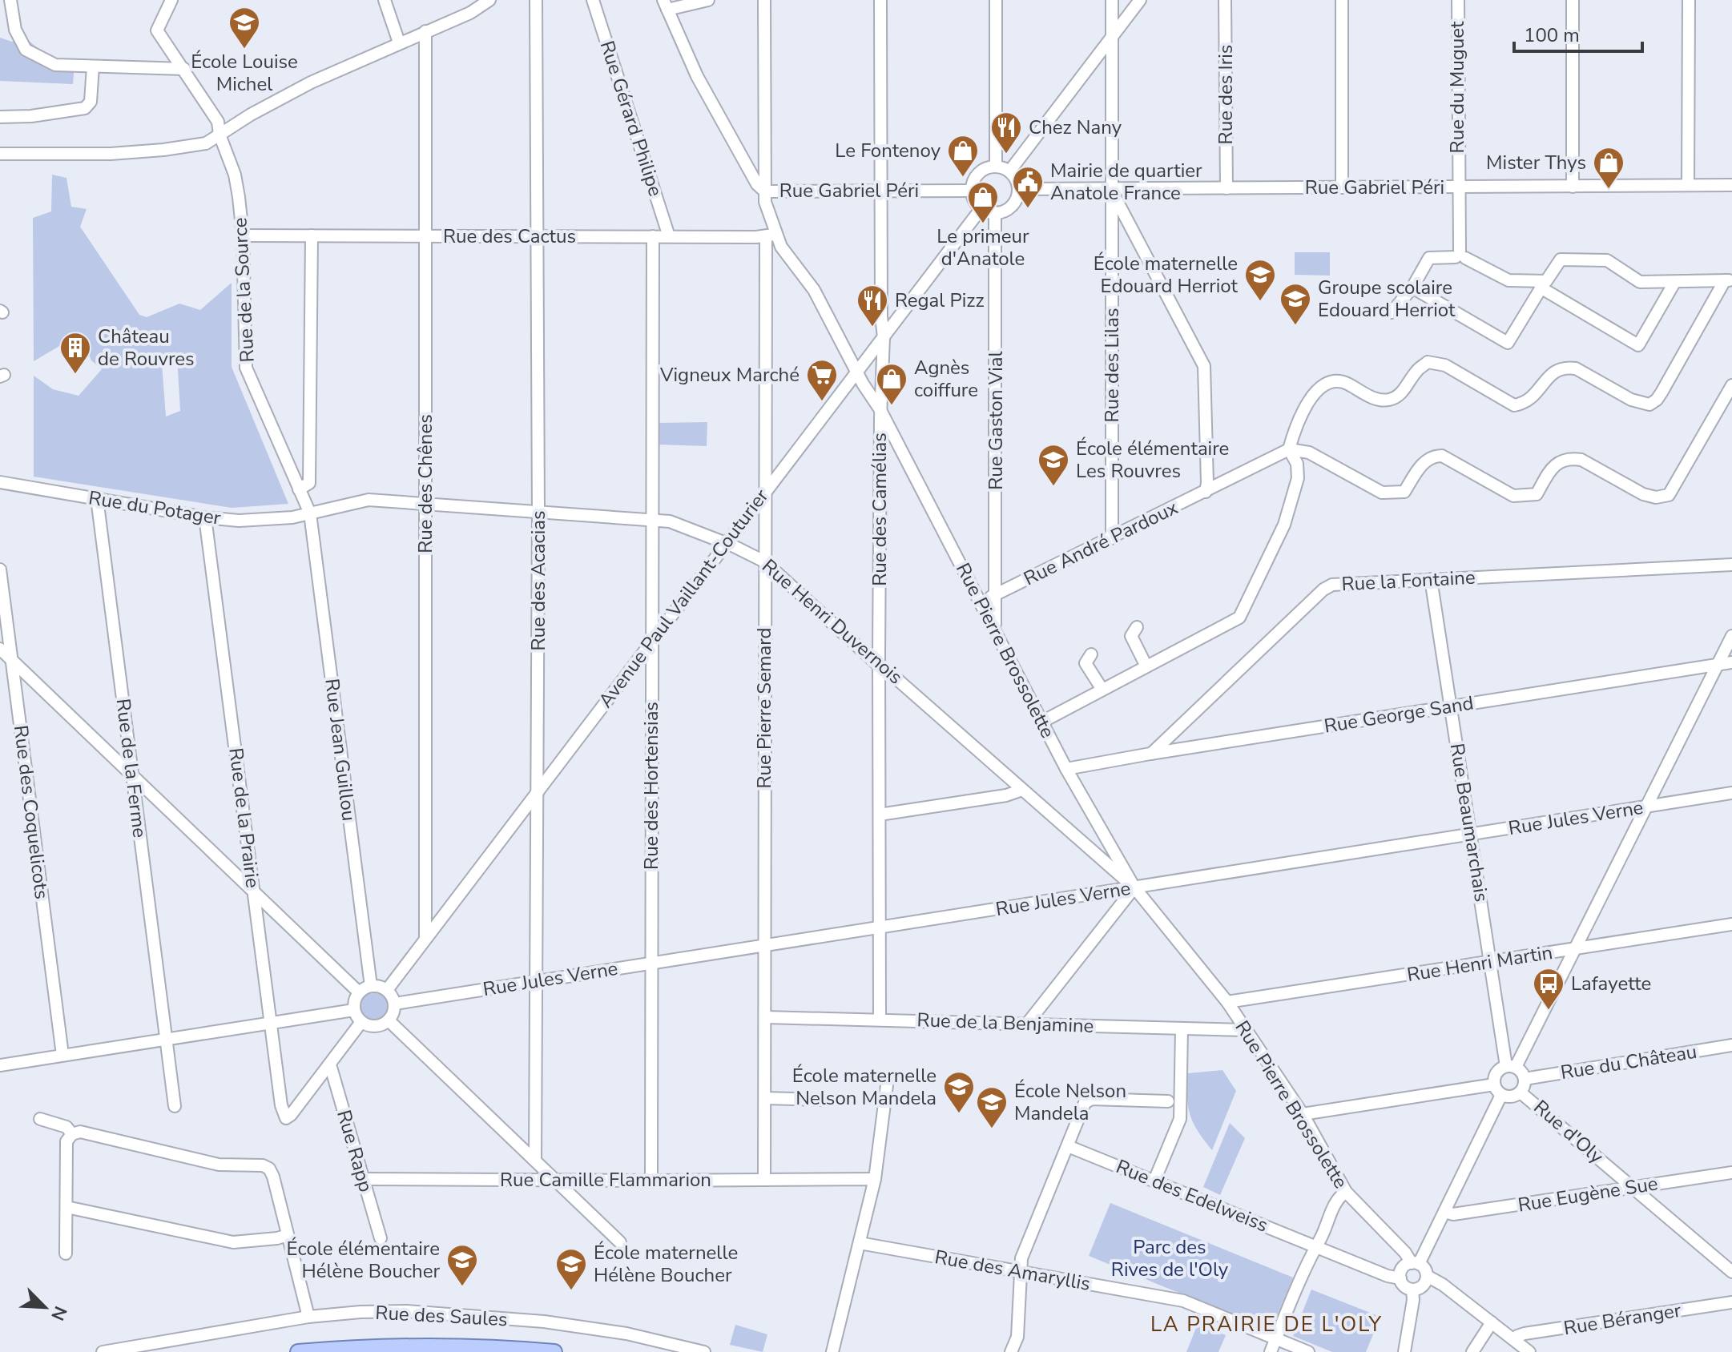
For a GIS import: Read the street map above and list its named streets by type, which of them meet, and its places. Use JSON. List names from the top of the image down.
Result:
{
  "streets": {
    "street": [
      "Rue du Muguet",
      "Rue des Iris",
      "Rue Gérard Philipe",
      "Rue Gabriel Péri",
      "Rue des Cactus",
      "Rue de la Source",
      "Rue des Lilas",
      "Rue Gaston Vial",
      "Rue des Chênes",
      "Rue du Potager",
      "Rue des Camélias",
      "Rue André Pardoux",
      "Rue des Acacias",
      "Rue la Fontaine",
      "Avenue Paul Vaillant-Couturier",
      "Rue Henri Duvernois",
      "Rue Pierre Brossolette",
      "Rue Pierre Semard",
      "Rue George Sand",
      "Rue Jean Guillou",
      "Rue de la Ferme",
      "Rue des Hortensias",
      "Rue des Coquelicots",
      "Rue de la Prairie",
      "Rue Jules Verne",
      "Rue Beaumarchais",
      "Rue Henri Martin",
      "Rue de la Benjamine",
      "Rue du Château",
      "Rue d'Oly",
      "Rue Rapp",
      "Rue Camille Flammarion",
      "Rue Eugène Sue",
      "Rue des Edelweiss",
      "Rue des Amaryllis",
      "Rue des Saules",
      "Rue Béranger"
    ]
  },
  "crossings": [
    ["Rue du Muguet", "Rue Gabriel Péri"],
    ["Rue des Iris", "Rue Gabriel Péri"],
    ["Rue Gérard Philipe", "Rue des Cactus"],
    ["Rue Gabriel Péri", "Rue des Lilas"],
    ["Rue Gabriel Péri", "Rue Gaston Vial"],
    ["Rue Gabriel Péri", "Rue des Camélias"],
    ["Rue Gabriel Péri", "Avenue Paul Vaillant-Couturier"],
    ["Rue Gabriel Péri", "Rue Pierre Brossolette"],
    ["Rue des Cactus", "Rue de la Source"],
    ["Rue des Cactus", "Rue des Chênes"],
    ["Rue des Cactus", "Rue des Acacias"],
    ["Rue des Cactus", "Rue Pierre Brossolette"],
    ["Rue des Cactus", "Rue Pierre Semard"],
    ["Rue des Cactus", "Rue des Hortensias"],
    ["Rue de la Source", "Rue du Potager"],
    ["Rue de la Source", "Rue Henri Duvernois"],
    ["Rue de la Source", "Rue Jean Guillou"],
    ["Rue des Lilas", "Rue André Pardoux"],
    ["Rue Gaston Vial", "Rue André Pardoux"],
    ["Rue Gaston Vial", "Avenue Paul Vaillant-Couturier"],
    ["Rue Gaston Vial", "Rue Pierre Brossolette"],
    ["Rue des Chênes", "Avenue Paul Vaillant-Couturier"],
    ["Rue des Chênes", "Rue Henri Duvernois"],
    ["Rue du Potager", "Rue Henri Duvernois"],
    ["Rue du Potager", "Rue Jean Guillou"],
    ["Rue du Potager", "Rue de la Ferme"],
    ["Rue du Potager", "Rue de la Prairie"],
    ["Rue des Camélias", "Avenue Paul Vaillant-Couturier"],
    ["Rue des Camélias", "Rue Henri Duvernois"],
    ["Rue des Camélias", "Rue Pierre Brossolette"],
    ["Rue des Camélias", "Rue Jules Verne"],
    ["Rue des Camélias", "Rue de la Benjamine"],
    ["Rue André Pardoux", "Rue Pierre Brossolette"],
    ["Rue des Acacias", "Avenue Paul Vaillant-Couturier"],
    ["Rue des Acacias", "Rue Henri Duvernois"],
    ["Rue des Acacias", "Rue Jules Verne"],
    ["Rue la Fontaine", "Rue George Sand"],
    ["Rue la Fontaine", "Rue Beaumarchais"],
    ["Avenue Paul Vaillant-Couturier", "Rue Henri Duvernois"],
    ["Avenue Paul Vaillant-Couturier", "Rue Pierre Brossolette"],
    ["Avenue Paul Vaillant-Couturier", "Rue Pierre Semard"],
    ["Avenue Paul Vaillant-Couturier", "Rue Jean Guillou"],
    ["Avenue Paul Vaillant-Couturier", "Rue des Hortensias"],
    ["Avenue Paul Vaillant-Couturier", "Rue Jules Verne"],
    ["Rue Henri Duvernois", "Rue Pierre Brossolette"],
    ["Rue Henri Duvernois", "Rue Pierre Semard"],
    ["Rue Henri Duvernois", "Rue Jean Guillou"],
    ["Rue Henri Duvernois", "Rue des Hortensias"],
    ["Rue Henri Duvernois", "Rue Jules Verne"],
    ["Rue Pierre Brossolette", "Rue Pierre Semard"],
    ["Rue Pierre Brossolette", "Rue George Sand"],
    ["Rue Pierre Brossolette", "Rue Jules Verne"],
    ["Rue Pierre Brossolette", "Rue Henri Martin"],
    ["Rue Pierre Brossolette", "Rue de la Benjamine"],
    ["Rue Pierre Brossolette", "Rue des Edelweiss"],
    ["Rue Pierre Semard", "Rue Jules Verne"],
    ["Rue Pierre Semard", "Rue de la Benjamine"],
    ["Rue Pierre Semard", "Rue Camille Flammarion"],
    ["Rue George Sand", "Rue Beaumarchais"],
    ["Rue Jean Guillou", "Rue Jules Verne"],
    ["Rue des Hortensias", "Rue Jules Verne"],
    ["Rue des Hortensias", "Rue Camille Flammarion"],
    ["Rue de la Prairie", "Rue Rapp"],
    ["Rue Jules Verne", "Rue Beaumarchais"],
    ["Rue Beaumarchais", "Rue Henri Martin"],
    ["Rue Beaumarchais", "Rue du Château"],
    ["Rue Beaumarchais", "Rue d'Oly"],
    ["Rue du Château", "Rue d'Oly"],
    ["Rue d'Oly", "Rue Eugène Sue"],
    ["Rue Rapp", "Rue Camille Flammarion"]
  ],
  "districts": ["LA PRAIRIE DE L'OLY"],
  "parks": ["Parc des Rives de l'Oly"],
  "places": {
    "school or university": [
      "École Louise Michel",
      "École maternelle Edouard Herriot",
      "Groupe scolaire Edouard Herriot",
      "École élémentaire Les Rouvres",
      "École maternelle Nelson Mandela",
      "École Nelson Mandela",
      "École élémentaire Hélène Boucher",
      "École maternelle Hélène Boucher"
    ],
    "restaurant": ["Chez Nany", "Regal Pizz"],
    "shop": [
      "Le Fontenoy",
      "Mister Thys",
      "Le primeur d'Anatole",
      "Agnès coiffure"
    ],
    "public building": ["Mairie de quartier Anatole France"],
    "building": ["Château de Rouvres"],
    "supermarket": ["Vigneux Marché"],
    "bus stop": ["Lafayette"]
  },
  "scale_bar": "100 m",
  "north": "bottom right"
}
